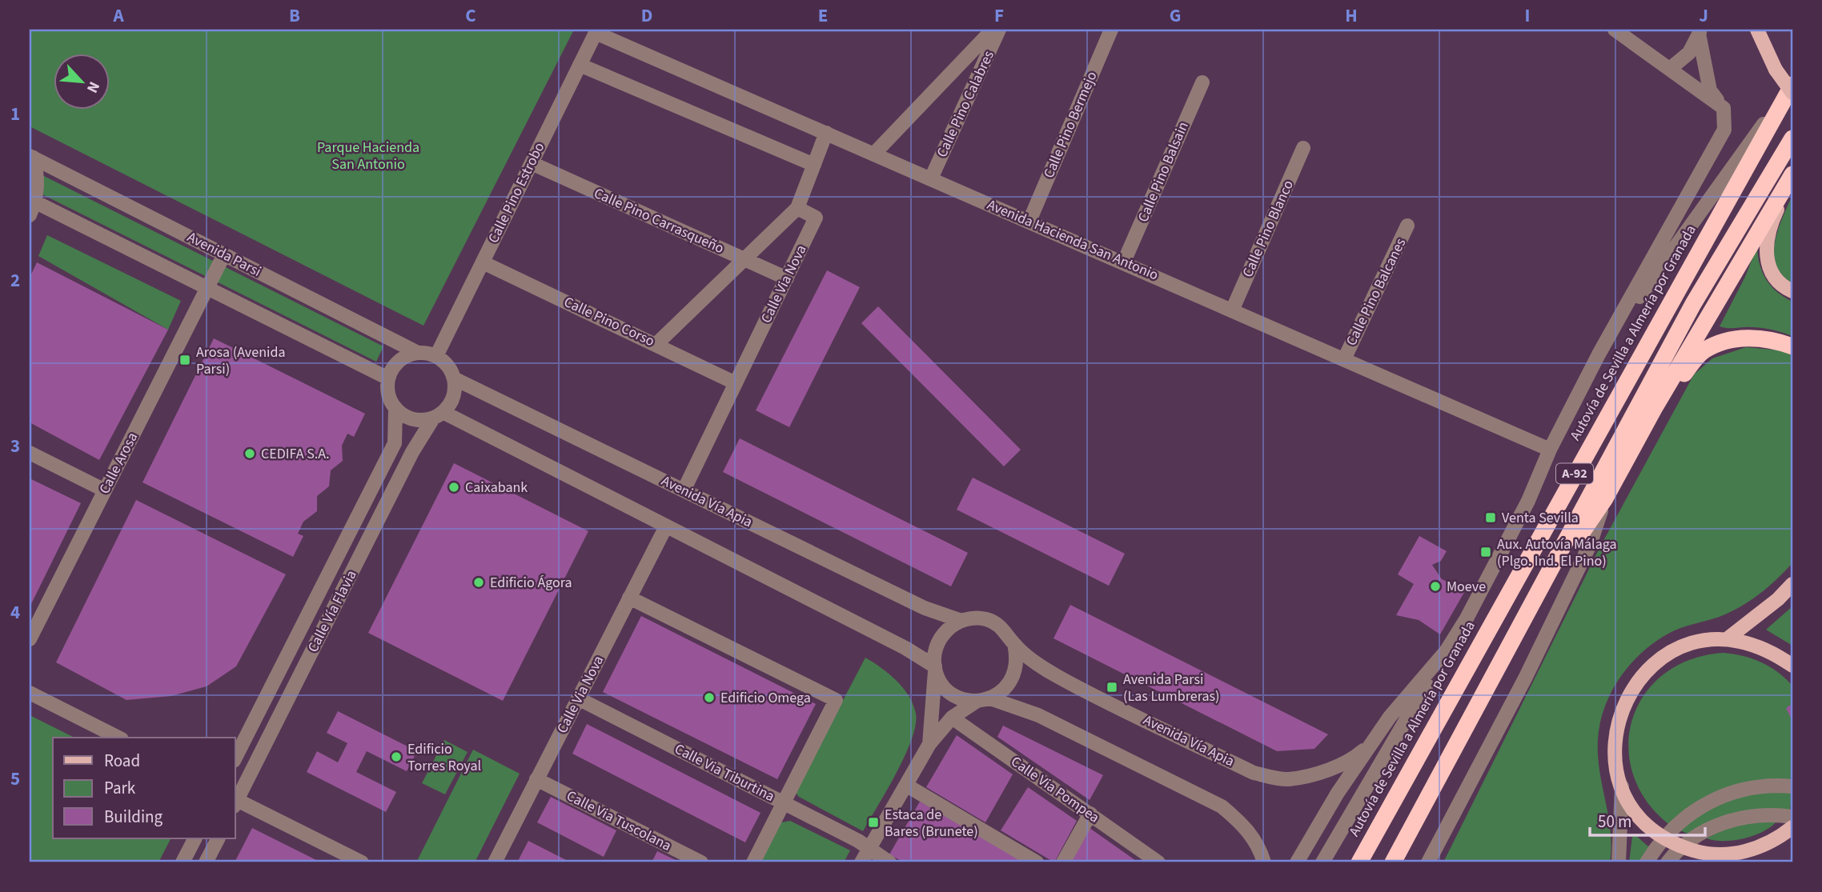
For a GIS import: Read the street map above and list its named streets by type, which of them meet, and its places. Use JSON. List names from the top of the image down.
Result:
{
  "streets": {
    "highway": ["Autovía de Sevilla a Almería por Granada", "A-92"],
    "street": [
      "Calle Pino Calabres",
      "Calle Pino Bermejo",
      "Calle Pino Balsain",
      "Calle Pino Estrobo",
      "Calle Pino Carrasqueño",
      "Calle Pino Blanco",
      "Avenida Hacienda San Antonio",
      "Avenida Parsi",
      "Calle Via Nova",
      "Calle Pino Balcanes",
      "Calle Pino Corso",
      "Calle Arosa",
      "Avenida Vía Apia",
      "Calle Vía Flavia",
      "Calle Via Tiburtina",
      "Calle Via Pompea",
      "Calle Via Tuscolana"
    ]
  },
  "crossings": [
    ["Calle Pino Calabres", "Avenida Hacienda San Antonio"],
    ["Calle Pino Bermejo", "Avenida Hacienda San Antonio"],
    ["Calle Pino Balsain", "Avenida Hacienda San Antonio"],
    ["Calle Pino Estrobo", "Calle Pino Carrasqueño"],
    ["Calle Pino Estrobo", "Avenida Hacienda San Antonio"],
    ["Calle Pino Estrobo", "Avenida Parsi"],
    ["Calle Pino Estrobo", "Calle Pino Corso"],
    ["Calle Pino Estrobo", "Avenida Vía Apia"],
    ["Calle Pino Estrobo", "Calle Vía Flavia"],
    ["Calle Pino Carrasqueño", "Calle Via Nova"],
    ["Calle Pino Blanco", "Avenida Hacienda San Antonio"],
    ["Avenida Hacienda San Antonio", "Calle Pino Balcanes"],
    ["Avenida Parsi", "Calle Arosa"],
    ["Avenida Parsi", "Avenida Vía Apia"],
    ["Avenida Parsi", "Calle Vía Flavia"],
    ["Calle Via Nova", "Calle Pino Corso"],
    ["Calle Via Nova", "Avenida Vía Apia"],
    ["Calle Via Nova", "Calle Via Tiburtina"],
    ["Calle Via Nova", "Calle Via Tuscolana"],
    ["Avenida Vía Apia", "Calle Vía Flavia"]
  ],
  "parks": ["Parque Hacienda San Antonio"],
  "places": {
    "transit": [
      "Arosa (Avenida Parsi)",
      "Venta Sevilla",
      "Aux. Autovía Málaga (Plgo. Ind. El Pino)",
      "Avenida Parsi (Las Lumbreras)",
      "Estaca de Bares (Brunete)"
    ],
    "other": [
      "CEDIFA S.A.",
      "Caixabank",
      "Edificio Ágora",
      "Moeve",
      "Edificio Omega",
      "Edificio Torres Royal"
    ]
  },
  "legend": ["Road", "Park", "Building"],
  "scale_bar": "50 m",
  "north": "bottom right",
  "grid": {
    "columns": [
      "A",
      "B",
      "C",
      "D",
      "E",
      "F",
      "G",
      "H",
      "I",
      "J"
    ],
    "rows": [
      "1",
      "2",
      "3",
      "4",
      "5"
    ]
  }
}
